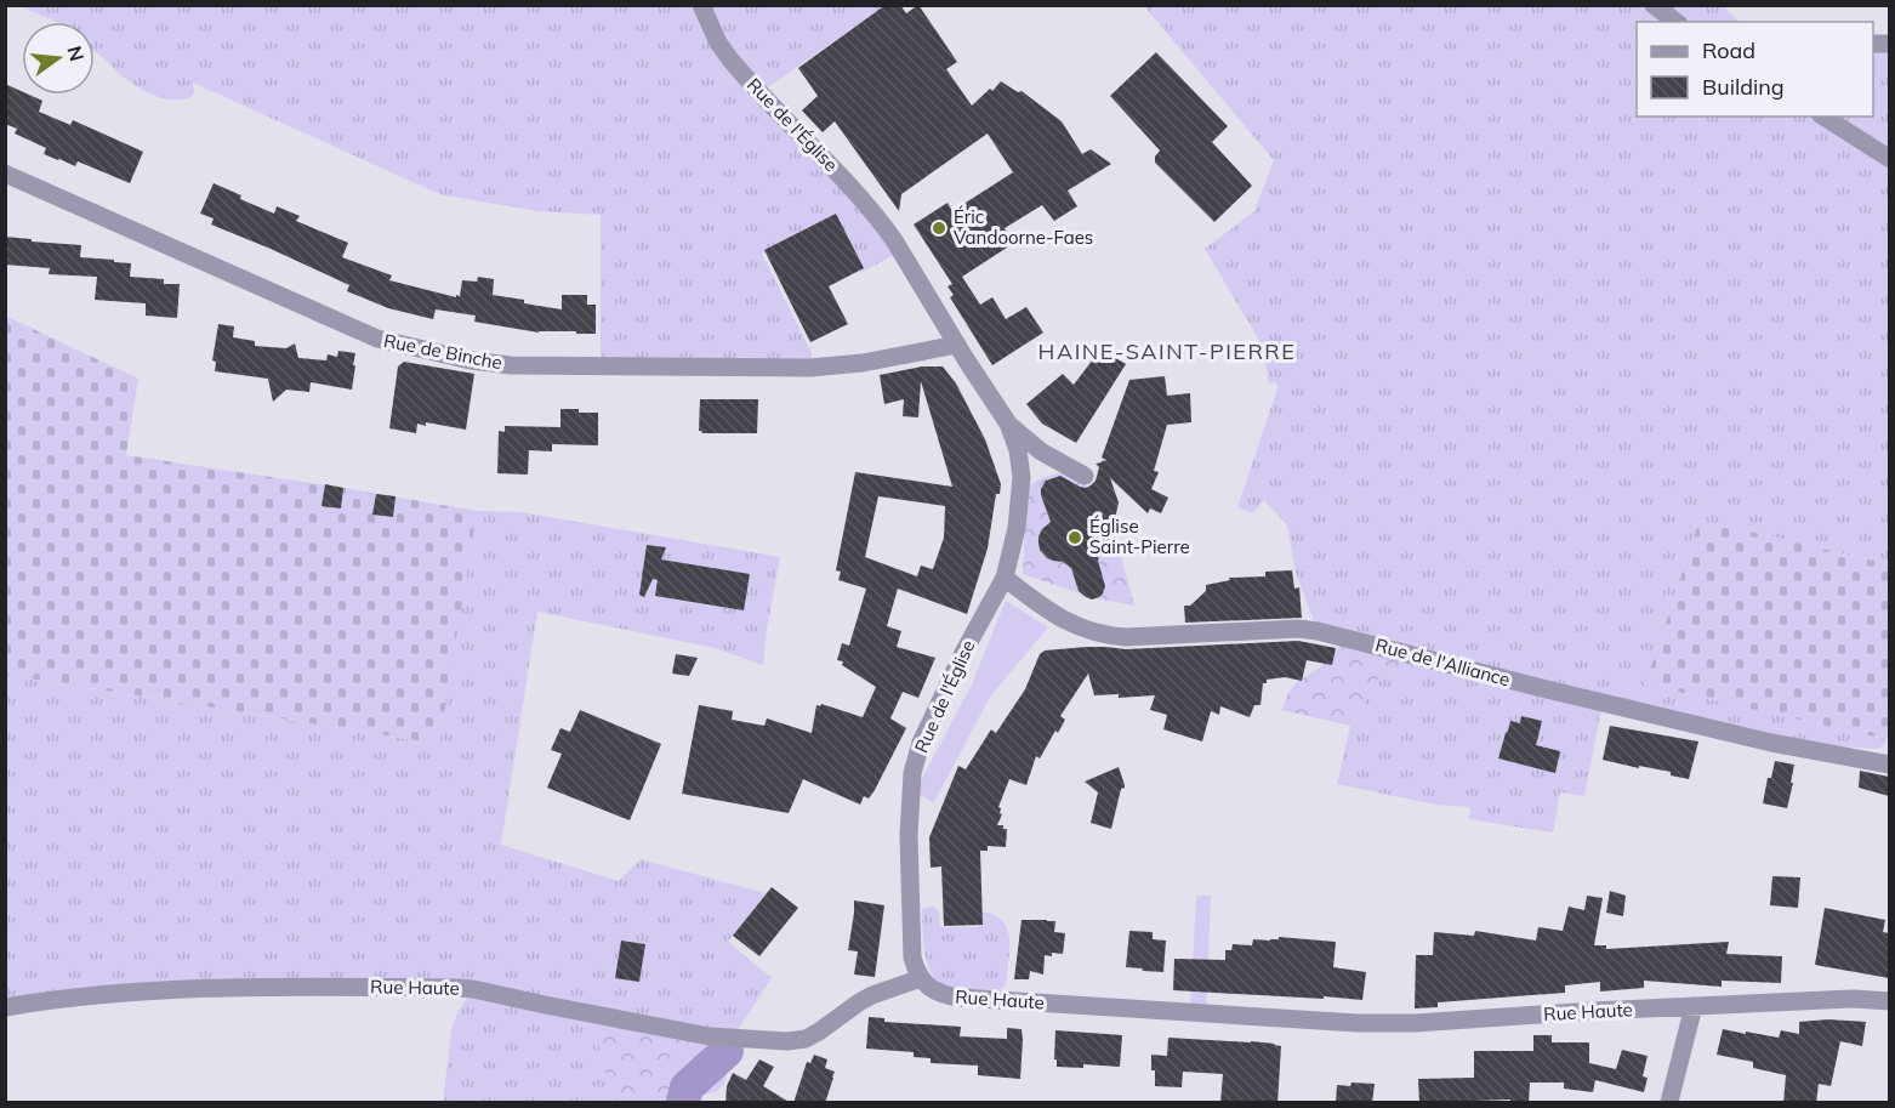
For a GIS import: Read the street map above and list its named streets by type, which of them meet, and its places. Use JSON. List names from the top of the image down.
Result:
{
  "streets": {
    "street": [
      "Rue de l'Église",
      "Rue de Binche",
      "Rue de l'Alliance",
      "Rue Haute"
    ]
  },
  "crossings": [
    ["Rue de l'Église", "Rue de Binche"],
    ["Rue de l'Église", "Rue de l'Alliance"],
    ["Rue de l'Église", "Rue Haute"]
  ],
  "districts": ["HAINE-SAINT-PIERRE"],
  "places": ["Éric Vandoorne-Faes", "Église Saint-Pierre"],
  "legend": ["Road", "Building"],
  "north": "right"
}
